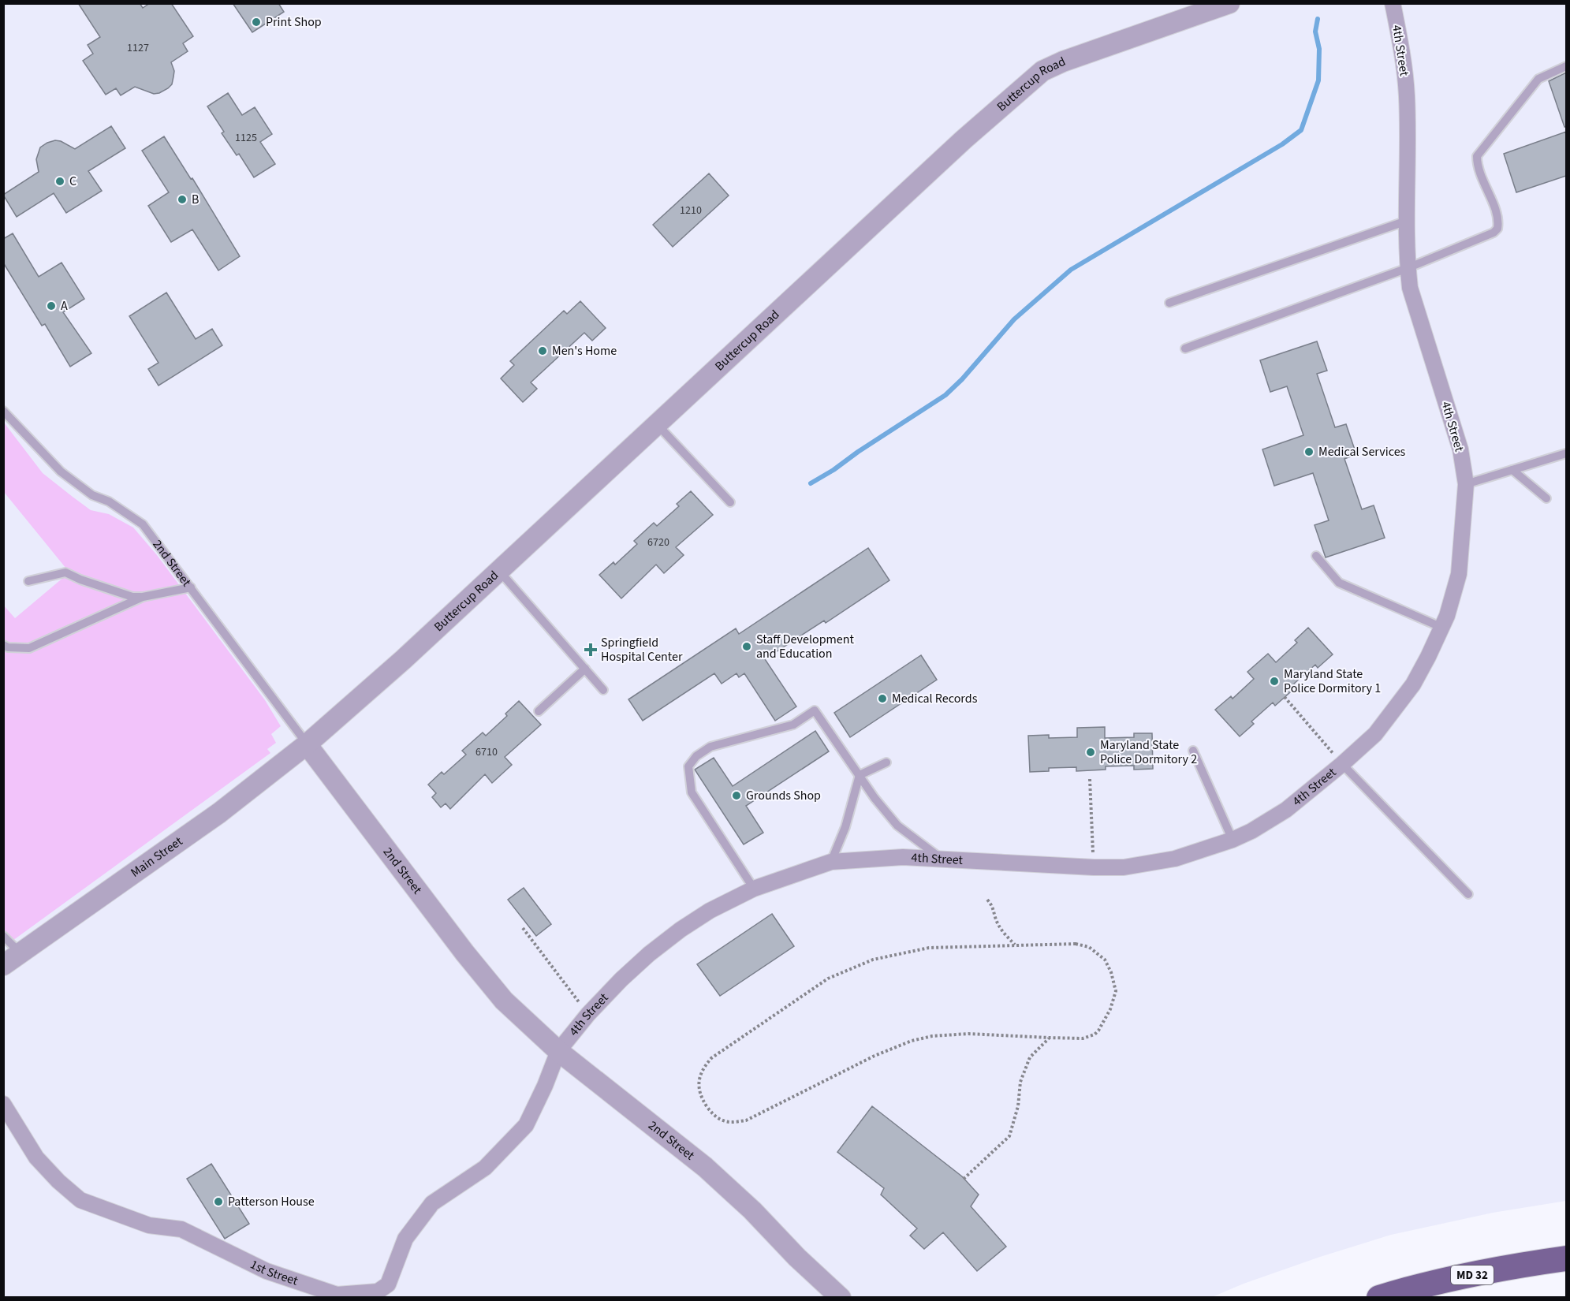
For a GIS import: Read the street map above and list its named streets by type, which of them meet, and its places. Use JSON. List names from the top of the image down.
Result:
{
  "streets": {
    "main road": ["MD 32"],
    "street": [
      "4th Street",
      "Buttercup Road",
      "2nd Street",
      "Main Street",
      "1st Street"
    ]
  },
  "crossings": [
    ["4th Street", "2nd Street"],
    ["4th Street", "1st Street"],
    ["Buttercup Road", "2nd Street"],
    ["Buttercup Road", "Main Street"],
    ["2nd Street", "Main Street"],
    ["2nd Street", "1st Street"]
  ],
  "places": {
    "other": [
      "Print Shop",
      "C",
      "B",
      "A",
      "Men's Home",
      "Medical Services",
      "Staff Development and Education",
      "Maryland State Police Dormitory 1",
      "Medical Records",
      "Maryland State Police Dormitory 2",
      "Grounds Shop",
      "Patterson House"
    ],
    "health": ["Springfield Hospital Center"]
  },
  "house_numbers": [
    "1127",
    "1125",
    "1210",
    "6720",
    "6710"
  ]
}
